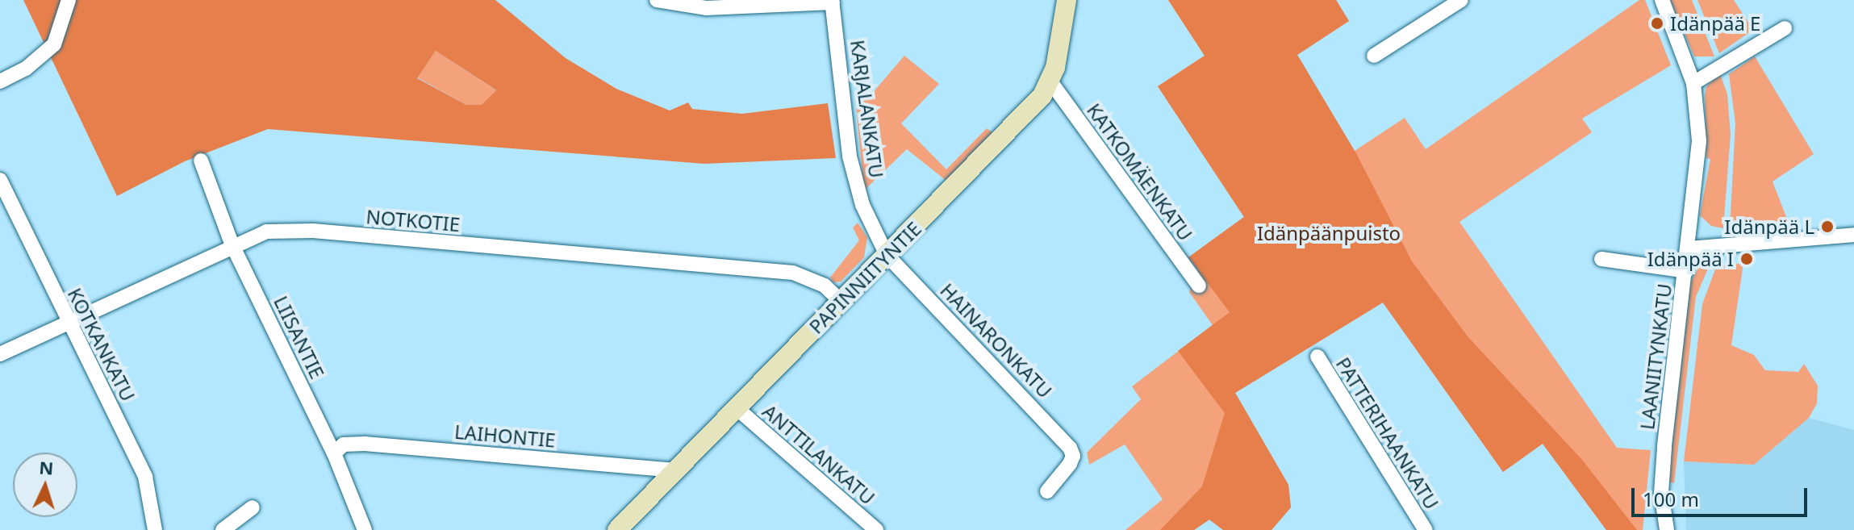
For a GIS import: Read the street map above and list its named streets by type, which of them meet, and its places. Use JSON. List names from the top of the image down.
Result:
{
  "streets": {
    "street": [
      "KARJALANKATU",
      "KATKOMÄENKATU",
      "NOTKOTIE",
      "PAPINNIITYNTIE",
      "LIISANTIE",
      "HAINARONKATU",
      "KOTKANKATU",
      "LAANIITYNKATU",
      "PATTERIHAANKATU",
      "LAIHONTIE",
      "ANTTILANKATU"
    ]
  },
  "crossings": [
    ["KARJALANKATU", "PAPINNIITYNTIE"],
    ["KARJALANKATU", "HAINARONKATU"],
    ["KATKOMÄENKATU", "PAPINNIITYNTIE"],
    ["NOTKOTIE", "PAPINNIITYNTIE"],
    ["NOTKOTIE", "LIISANTIE"],
    ["NOTKOTIE", "KOTKANKATU"],
    ["PAPINNIITYNTIE", "HAINARONKATU"],
    ["PAPINNIITYNTIE", "LAIHONTIE"],
    ["PAPINNIITYNTIE", "ANTTILANKATU"],
    ["LIISANTIE", "LAIHONTIE"]
  ],
  "parks": ["Idänpäänpuisto"],
  "places": ["Idänpää E", "Idänpää L", "Idänpää I"],
  "scale_bar": "100 m",
  "north": "top"
}
